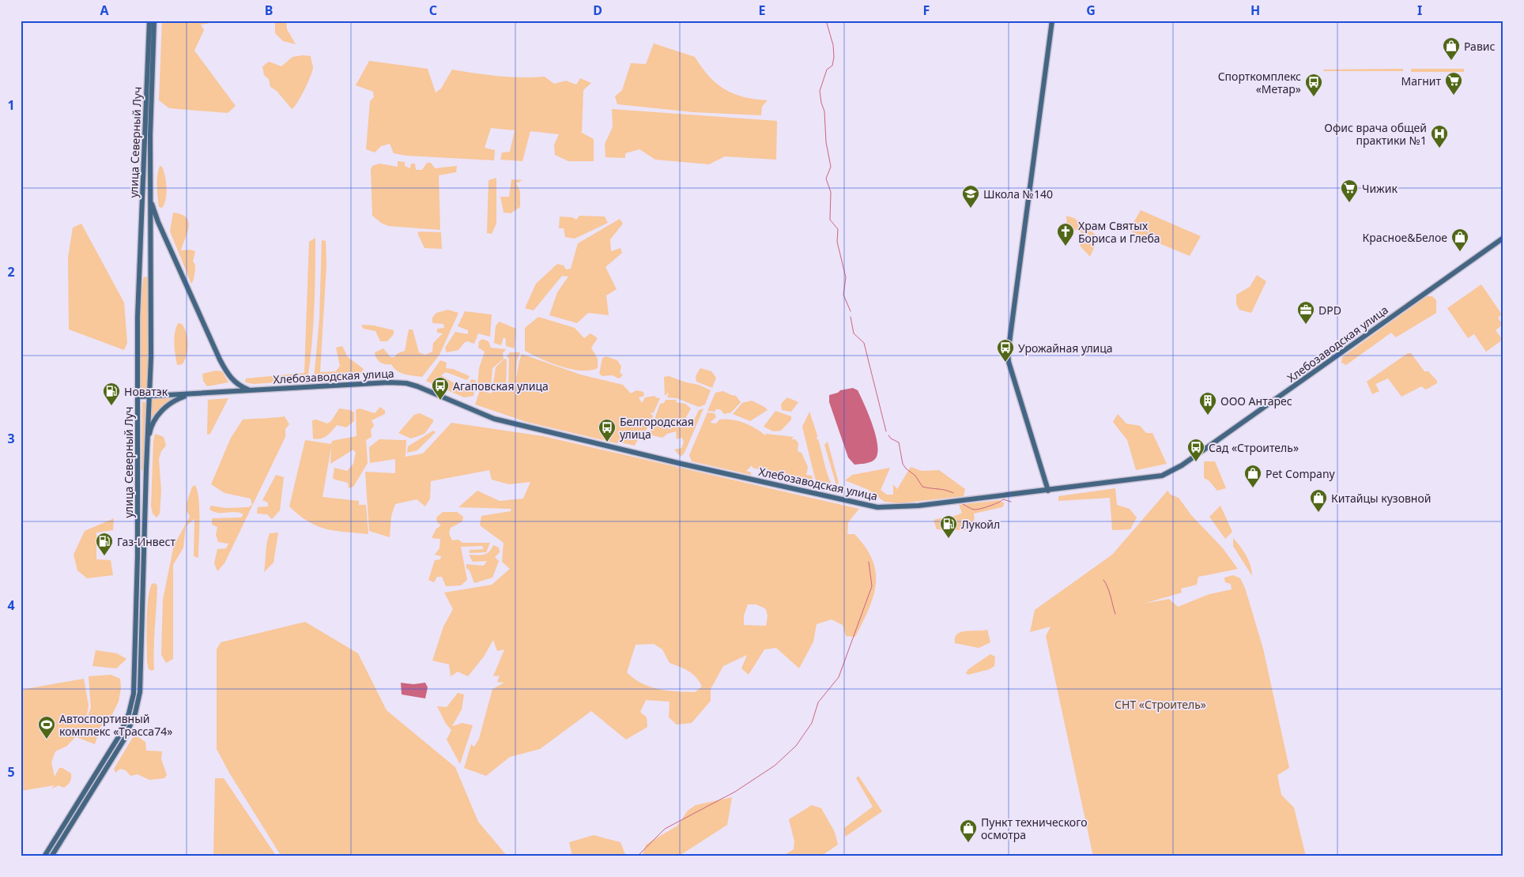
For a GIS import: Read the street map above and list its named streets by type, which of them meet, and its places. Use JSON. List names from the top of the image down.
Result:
{
  "streets": {
    "main road": ["улица Северный Луч", "Хлебозаводская улица"]
  },
  "crossings": [
    ["улица Северный Луч", "Хлебозаводская улица"]
  ],
  "parks": ["СНТ «Строитель»"],
  "places": {
    "shop": [
      "Равис",
      "Красное&Белое",
      "Pet Company",
      "Китайцы кузовной",
      "Пункт технического осмотра"
    ],
    "supermarket": ["Магнит", "Чижик"],
    "bus stop": [
      "Спорткомплекс «Метар»",
      "Урожайная улица",
      "Агаповская улица",
      "Белгородская улица",
      "Сад «Строитель»"
    ],
    "hospital": ["Офис врача общей практики №1"],
    "school or university": ["Школа №140"],
    "church": ["Храм Святых Бориса и Глеба"],
    "office": ["DPD"],
    "fuel station": ["Новатэк", "Лукойл", "Газ-Инвест"],
    "building": ["ООО Антарес"],
    "sports": ["Автоспортивный комплекс «Трасса74»"]
  },
  "grid": {
    "columns": [
      "A",
      "B",
      "C",
      "D",
      "E",
      "F",
      "G",
      "H",
      "I"
    ],
    "rows": [
      "1",
      "2",
      "3",
      "4",
      "5"
    ]
  }
}
